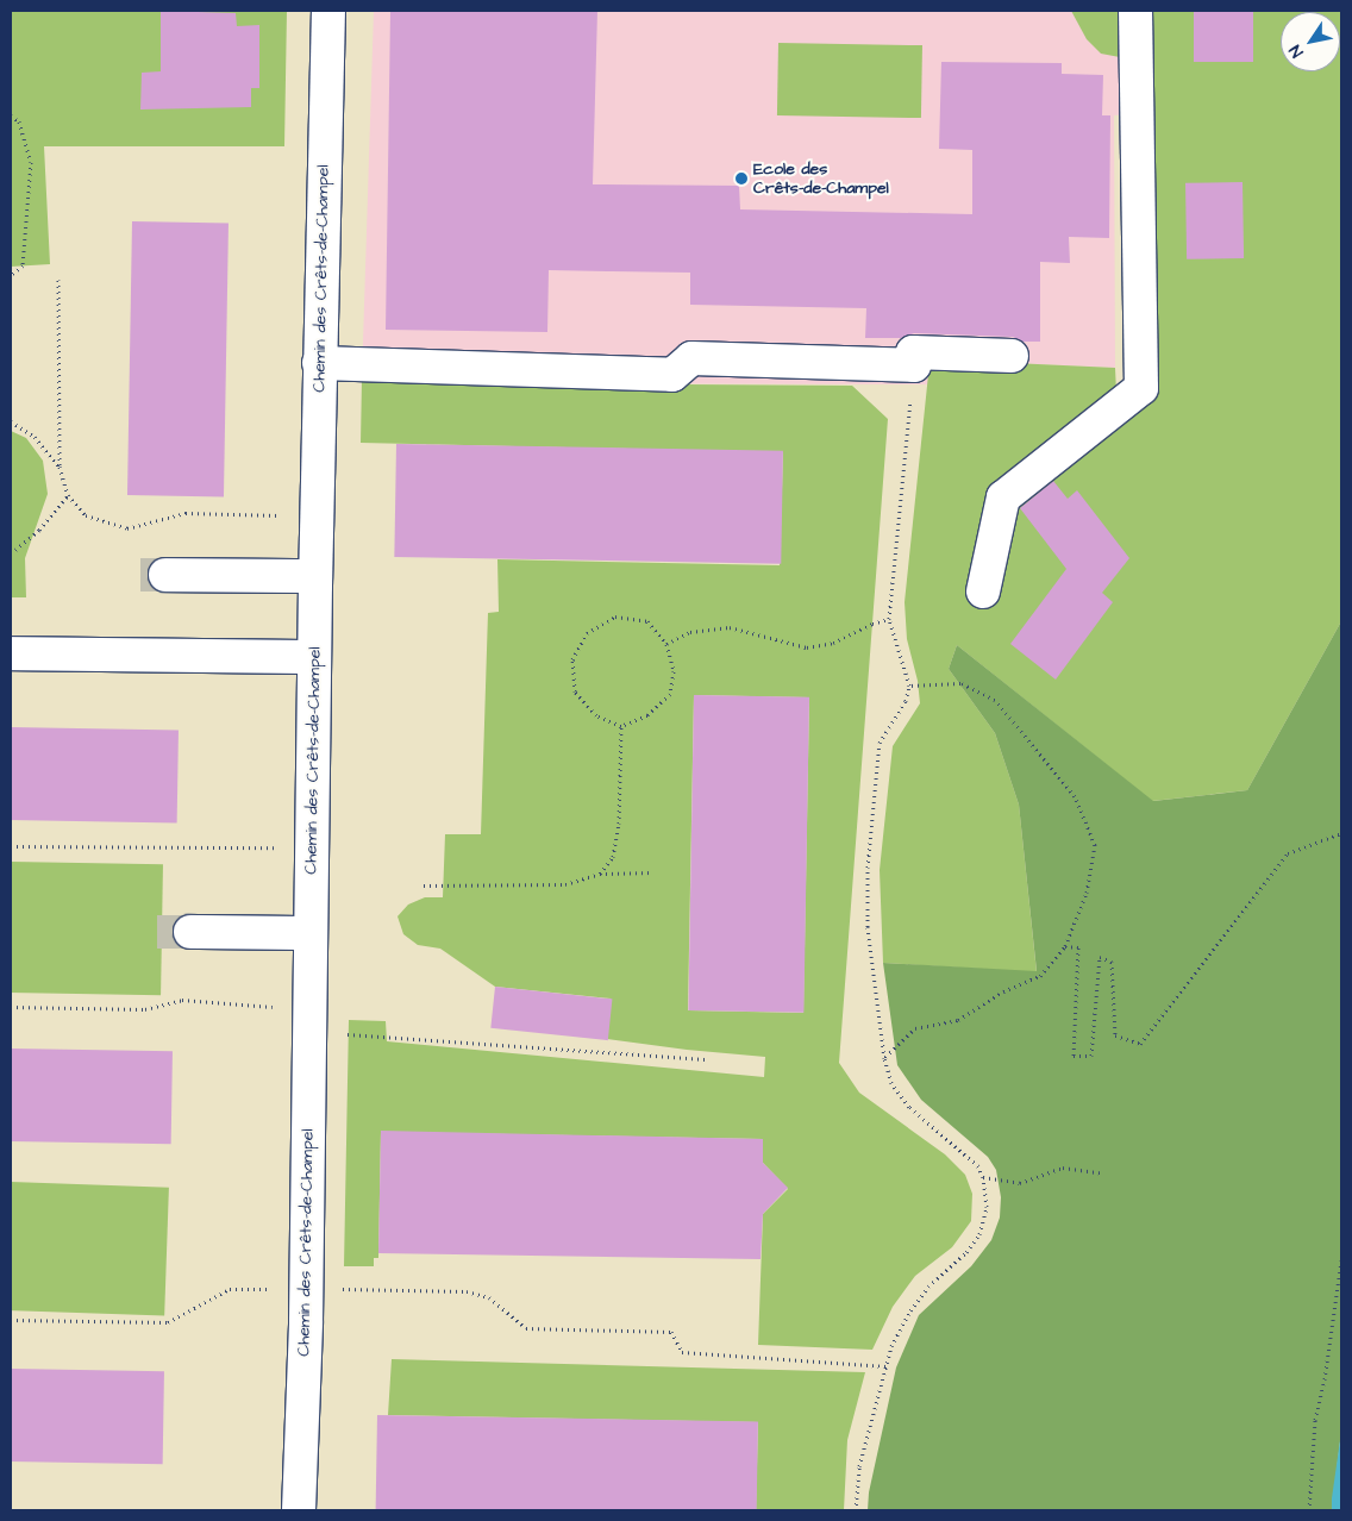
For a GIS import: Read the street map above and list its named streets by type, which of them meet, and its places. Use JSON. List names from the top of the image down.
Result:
{
  "streets": {
    "street": ["Chemin des Crêts-de-Champel"]
  },
  "places": ["Ecole des Crêts-de-Champel"],
  "north": "bottom left"
}
